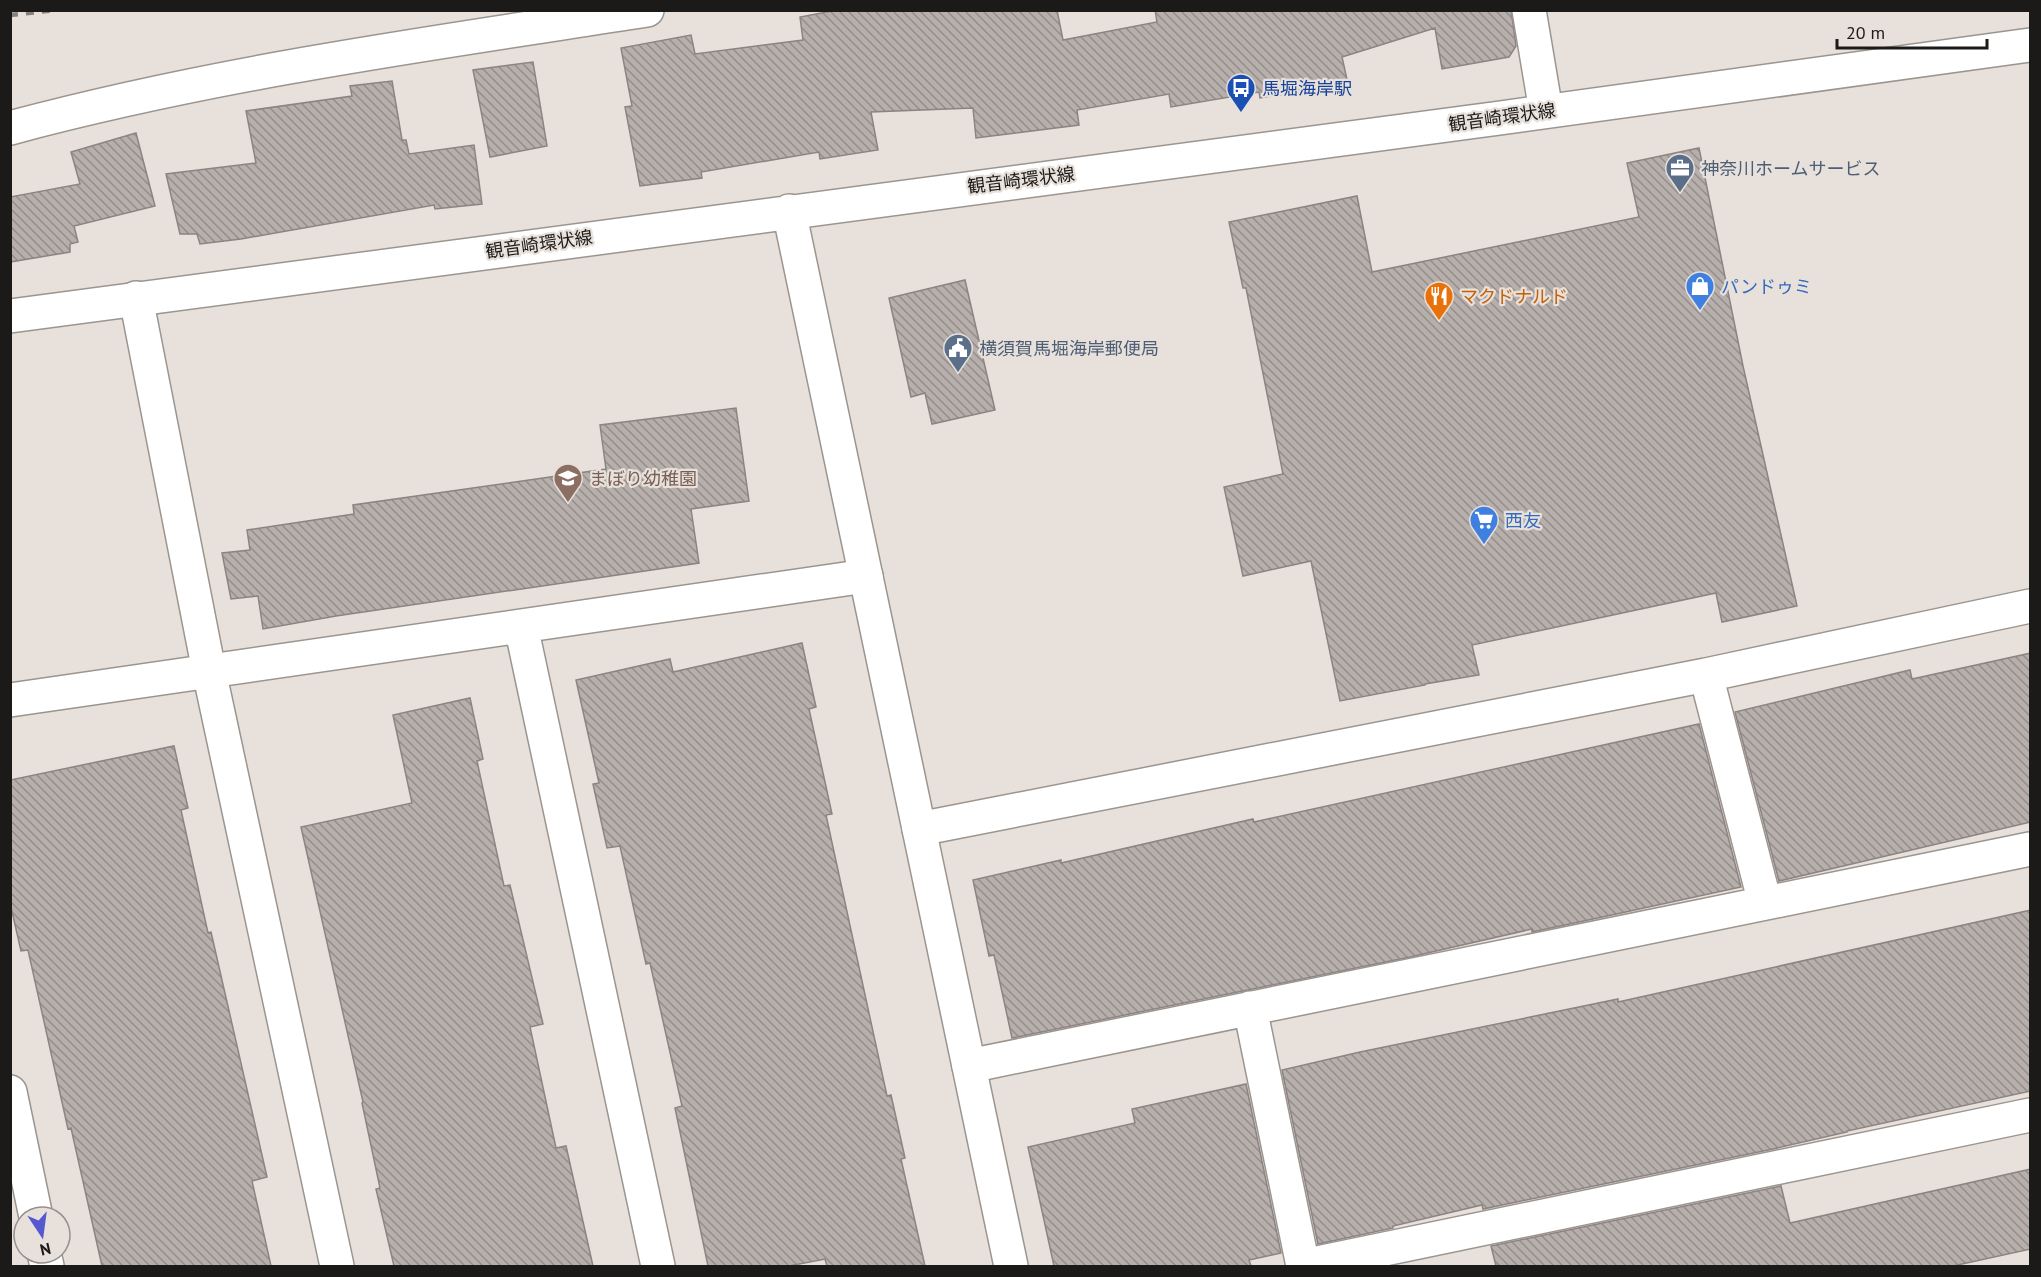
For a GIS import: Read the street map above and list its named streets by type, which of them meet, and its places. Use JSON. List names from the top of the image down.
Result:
{
  "streets": {
    "street": ["観音崎環状線"]
  },
  "places": {
    "bus stop": ["馬堀海岸駅"],
    "office": ["神奈川ホームサービス"],
    "shop": ["パンドゥミ"],
    "restaurant": ["マクドナルド"],
    "public building": ["横須賀馬堀海岸郵便局"],
    "school or university": ["まぼり幼稚園"],
    "supermarket": ["西友"]
  },
  "scale_bar": "20 m",
  "north": "bottom"
}
